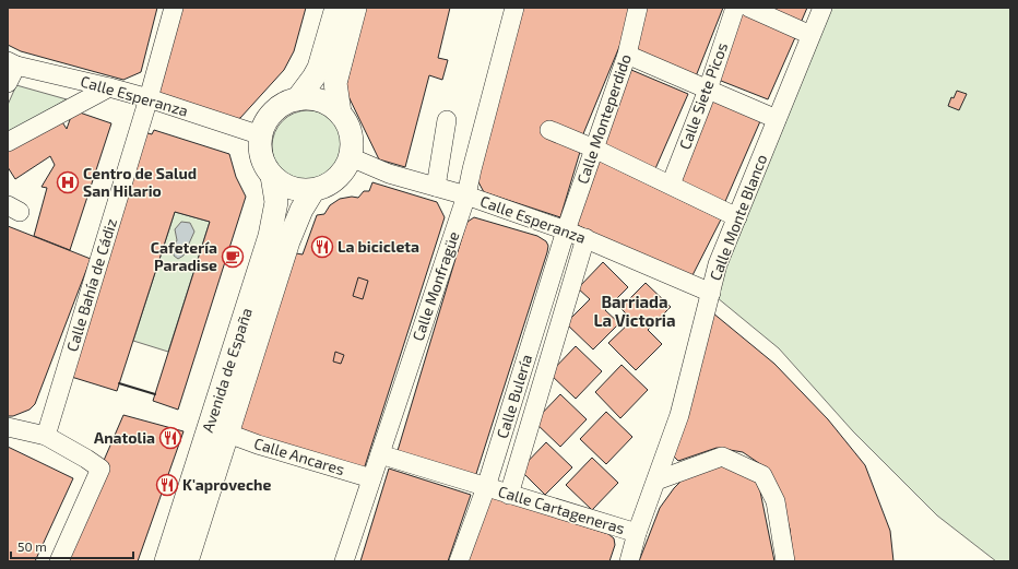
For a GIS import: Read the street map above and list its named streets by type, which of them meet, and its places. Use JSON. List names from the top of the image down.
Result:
{
  "streets": {
    "main road": ["Avenida de España"],
    "street": [
      "Calle Esperanza",
      "Calle Siete Picos",
      "Calle Monteperdido",
      "Calle Monte Blanco",
      "Calle Bahía de Cádiz",
      "Calle Monfragüe",
      "Calle Bulería",
      "Calle Ancares",
      "Calle Cartageneras"
    ]
  },
  "crossings": [
    ["Calle Esperanza", "Calle Monteperdido"],
    ["Calle Esperanza", "Calle Monte Blanco"],
    ["Calle Esperanza", "Calle Bahía de Cádiz"],
    ["Calle Esperanza", "Calle Monfragüe"],
    ["Calle Esperanza", "Avenida de España"],
    ["Calle Esperanza", "Calle Bulería"],
    ["Calle Monteperdido", "Calle Bulería"],
    ["Calle Monte Blanco", "Calle Cartageneras"],
    ["Calle Monfragüe", "Calle Ancares"],
    ["Avenida de España", "Calle Ancares"],
    ["Calle Bulería", "Calle Cartageneras"]
  ],
  "districts": ["Barriada La Victoria"],
  "places": {
    "hospital": ["Centro de Salud San Hilario"],
    "restaurant": ["La bicicleta", "Anatolia", "K'aproveche"],
    "cafe": ["Cafetería Paradise"]
  },
  "scale_bar": "50 m"
}
